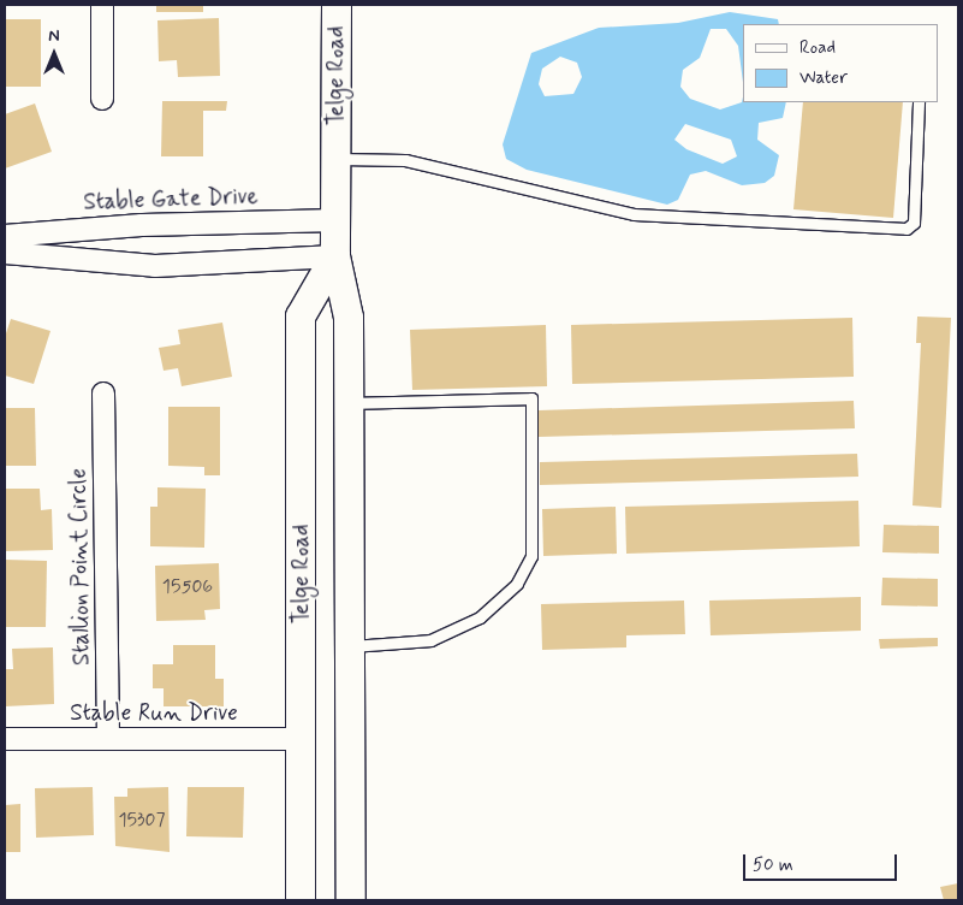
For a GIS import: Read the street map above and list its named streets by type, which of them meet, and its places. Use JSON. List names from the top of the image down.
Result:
{
  "streets": {
    "main road": ["Telge Road"],
    "street": ["Stable Gate Drive", "Stallion Point Circle", "Stable Run Drive"]
  },
  "crossings": [
    ["Telge Road", "Stable Gate Drive"],
    ["Telge Road", "Stable Run Drive"],
    ["Stallion Point Circle", "Stable Run Drive"]
  ],
  "house_numbers": ["15506", "15307"],
  "legend": ["Road", "Water"],
  "scale_bar": "50 m",
  "north": "top"
}
